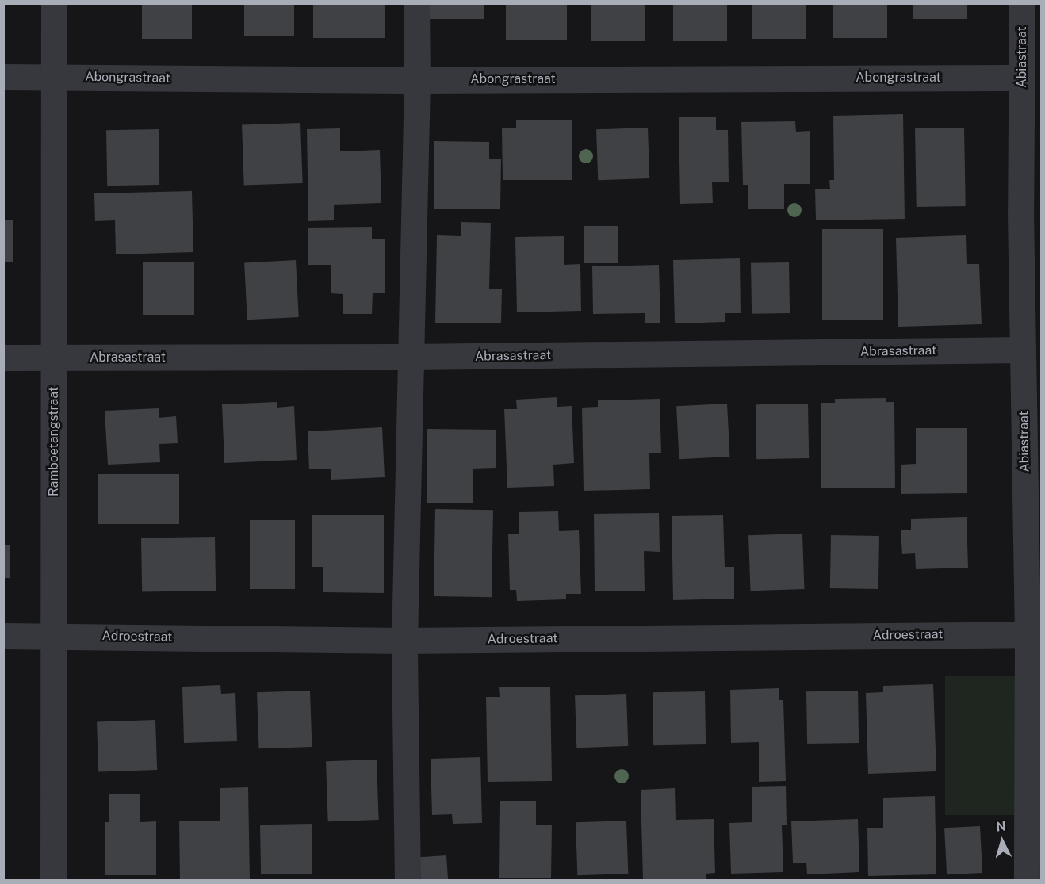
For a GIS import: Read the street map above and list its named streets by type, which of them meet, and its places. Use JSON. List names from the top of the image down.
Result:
{
  "streets": {
    "street": [
      "Abiastraat",
      "Abongrastraat",
      "Abrasastraat",
      "Ramboetangstraat",
      "Adroestraat"
    ]
  },
  "crossings": [
    ["Abiastraat", "Abongrastraat"],
    ["Abiastraat", "Abrasastraat"],
    ["Abiastraat", "Adroestraat"],
    ["Abongrastraat", "Ramboetangstraat"],
    ["Abrasastraat", "Ramboetangstraat"],
    ["Ramboetangstraat", "Adroestraat"]
  ],
  "north": "top"
}
